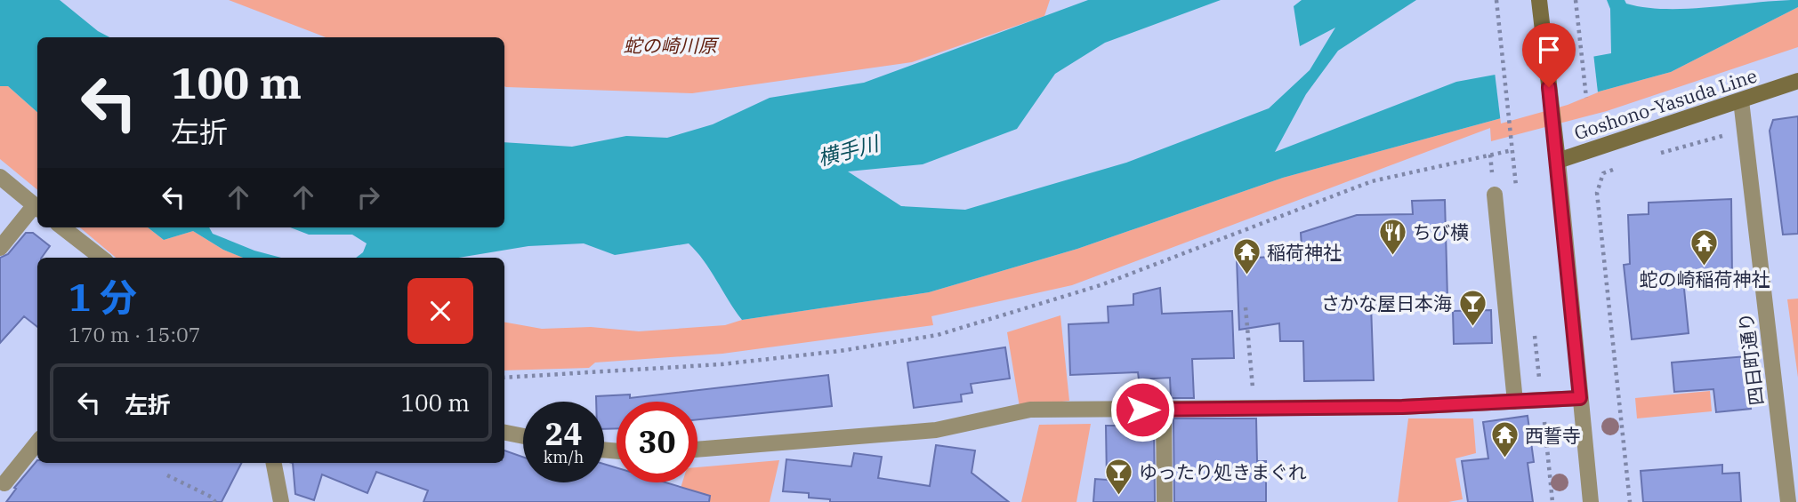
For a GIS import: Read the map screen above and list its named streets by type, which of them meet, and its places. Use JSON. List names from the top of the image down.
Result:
{
  "streets": {
    "main road": ["Goshono-Yasuda Line"],
    "street": ["四日町通り"]
  },
  "crossings": [
    ["Goshono-Yasuda Line", "四日町通り"]
  ],
  "water": ["横手川"],
  "parks": ["蛇の崎川原"],
  "places": {
    "restaurant": ["ちび横"],
    "temple": ["蛇の崎稲荷神社", "稲荷神社", "西誓寺"],
    "bar": ["さかな屋日本海", "ゆったり処きまぐれ"]
  },
  "page": {
    "turn": ["100 m", "左折"],
    "heading": ["1 分", "170 m · 15:07"],
    "list": [
      {
        "name": "左折",
        "value": "100 m"
      }
    ],
    "speed": "24 km/h",
    "limit": "30"
  }
}
